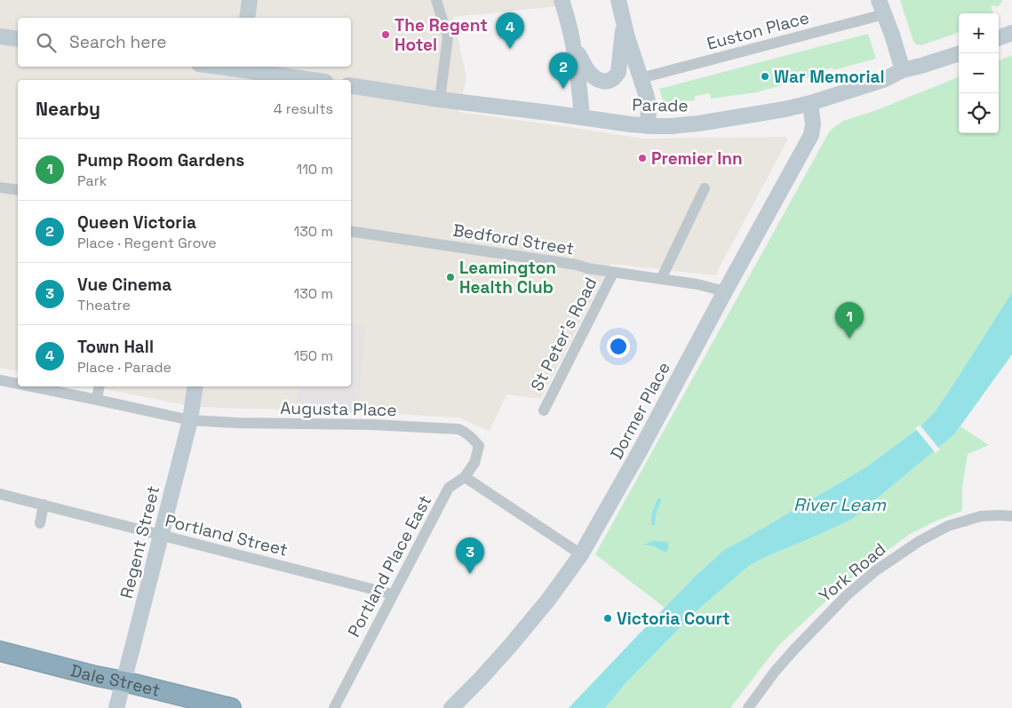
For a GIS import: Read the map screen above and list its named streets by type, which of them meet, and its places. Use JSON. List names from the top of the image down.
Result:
{
  "streets": {
    "highway": ["Dale Street"],
    "street": [
      "Euston Place",
      "Parade",
      "Bedford Street",
      "St Peter's Road",
      "Augusta Place",
      "Dormer Place",
      "Portland Street",
      "Regent Street",
      "Portland Place East",
      "York Road"
    ]
  },
  "crossings": [
    ["Parade", "Dormer Place"],
    ["Bedford Street", "St Peter's Road"],
    ["Bedford Street", "Dormer Place"],
    ["Augusta Place", "Regent Street"],
    ["Augusta Place", "Portland Place East"],
    ["Portland Street", "Regent Street"],
    ["Portland Street", "Portland Place East"],
    ["Regent Street", "Dale Street"]
  ],
  "water": ["River Leam"],
  "places": [
    "The Regent Hotel",
    "War Memorial",
    "Premier Inn",
    "Leamington Health Club",
    "Victoria Court"
  ],
  "page": {
    "pins": [
      "4",
      "2",
      "1",
      "3"
    ],
    "map_buttons": ["+", "−"],
    "search": "Search here",
    "heading": ["Nearby", "4 results"],
    "list": [
      {
        "mark": "1",
        "name": "Pump Room Gardens",
        "note": "Park",
        "value": "110 m"
      },
      {
        "mark": "2",
        "name": "Queen Victoria",
        "note": "Place · Regent Grove",
        "value": "130 m"
      },
      {
        "mark": "3",
        "name": "Vue Cinema",
        "note": "Theatre",
        "value": "130 m"
      },
      {
        "mark": "4",
        "name": "Town Hall",
        "note": "Place · Parade",
        "value": "150 m"
      }
    ]
  }
}
